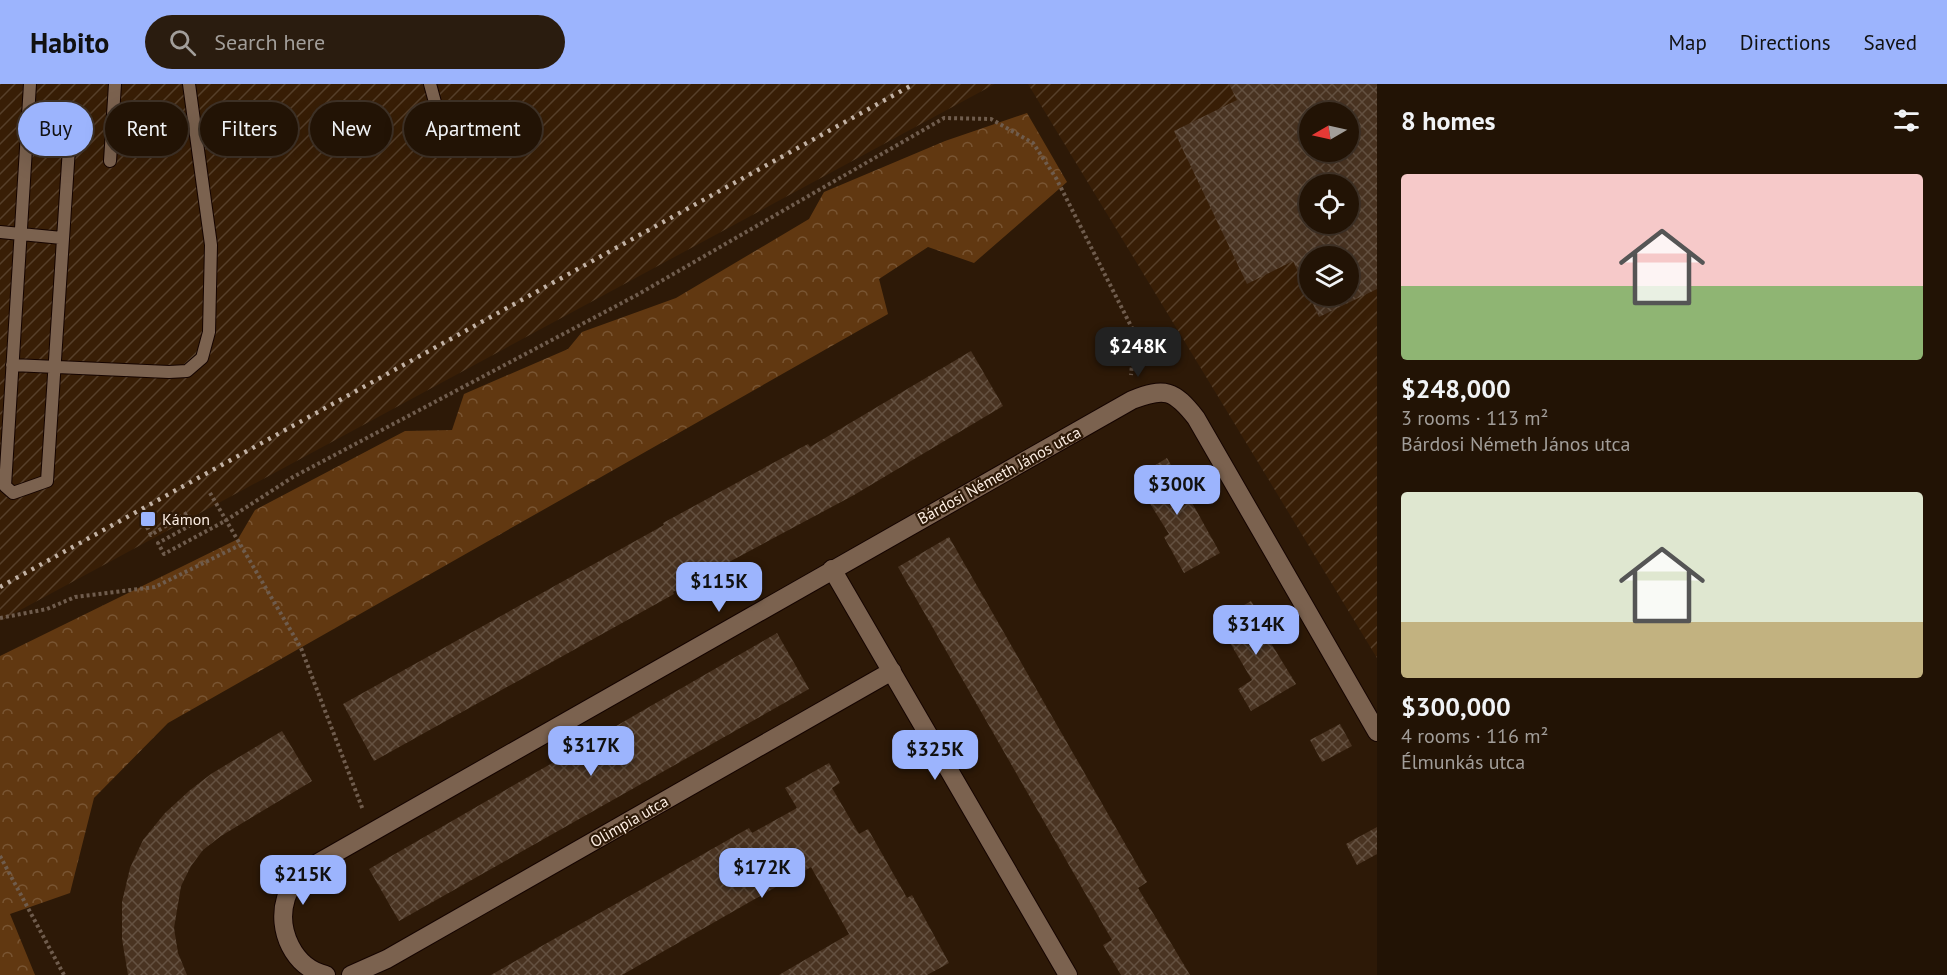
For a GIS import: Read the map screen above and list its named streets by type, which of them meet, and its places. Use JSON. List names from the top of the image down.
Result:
{
  "streets": {
    "street": ["Bárdosi Németh János utca", "Olimpia utca"]
  },
  "places": {
    "transit": ["Kámon"]
  },
  "north": "left",
  "page": {
    "header": "Habito",
    "search": "Search here",
    "nav": ["Map", "Directions", "Saved"],
    "heading": "8 homes",
    "chip": [
      "Buy",
      "Rent",
      "Filters",
      "New",
      "Apartment"
    ],
    "list": [
      {
        "name": "$248,000",
        "note": "3 rooms · 113 m² · Bárdosi Németh János utca"
      },
      {
        "name": "$300,000",
        "note": "4 rooms · 116 m² · Élmunkás utca"
      }
    ],
    "price": [
      "$248K",
      "$300K",
      "$115K",
      "$314K",
      "$317K",
      "$325K",
      "$172K",
      "$215K"
    ]
  }
}
